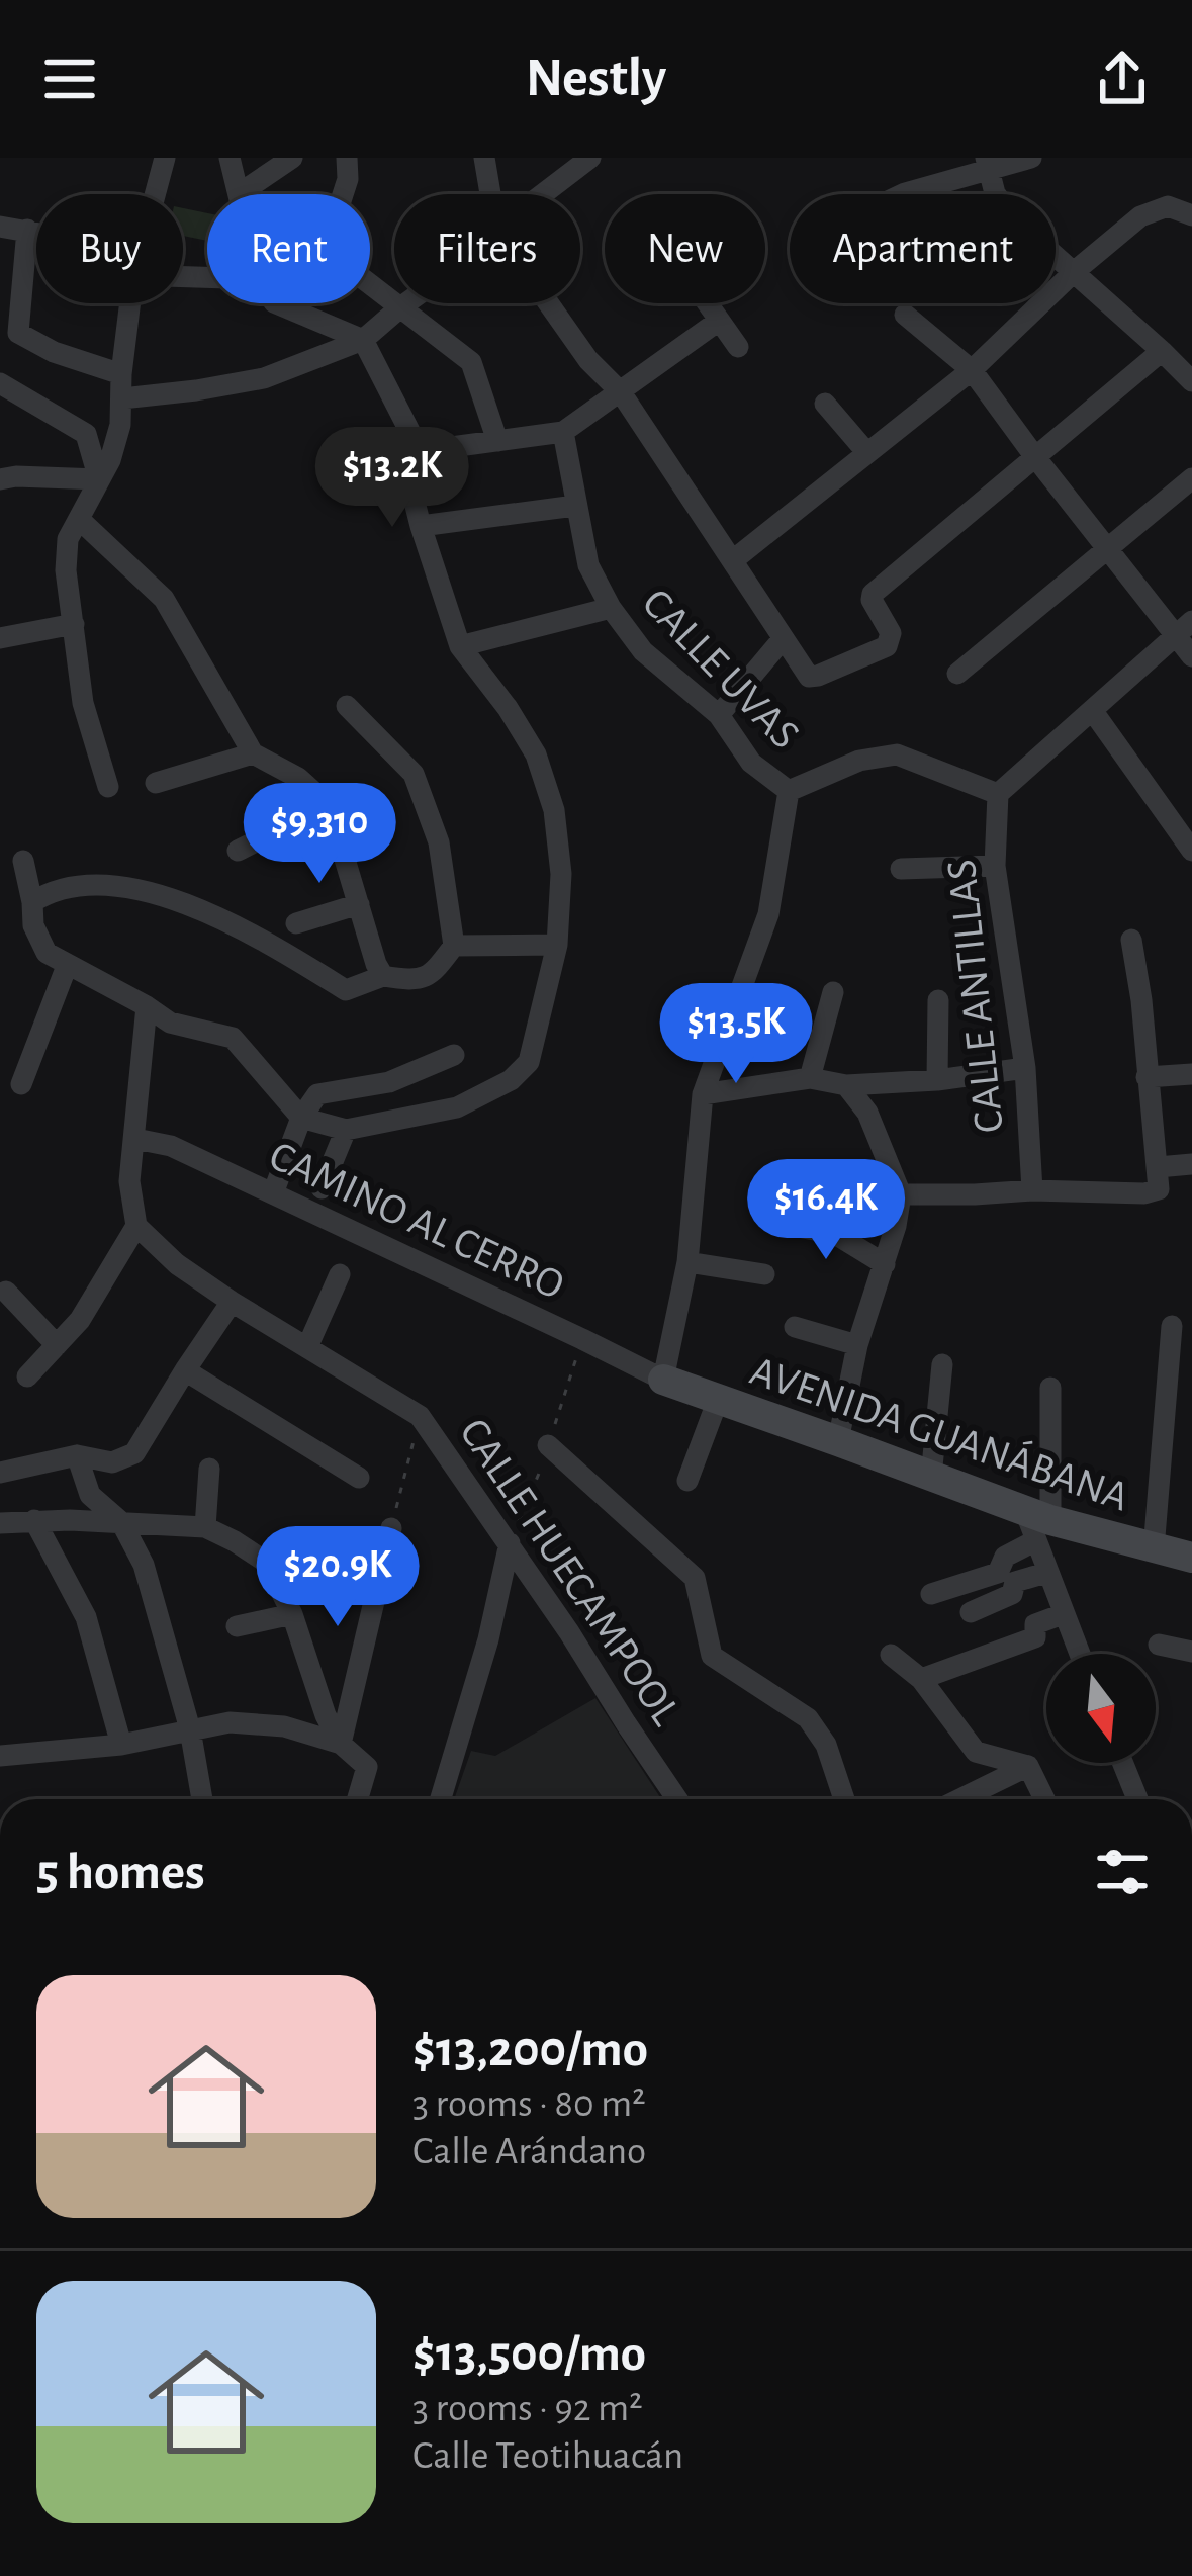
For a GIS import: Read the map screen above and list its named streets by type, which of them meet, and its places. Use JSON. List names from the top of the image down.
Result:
{
  "streets": {
    "street": [
      "CALLE UVAS",
      "CALLE ANTILLAS",
      "CAMINO AL CERRO",
      "AVENIDA GUANÁBANA",
      "CALLE HUECAMPOOL"
    ]
  },
  "crossings": [
    ["CALLE UVAS", "CAMINO AL CERRO"],
    ["CALLE UVAS", "AVENIDA GUANÁBANA"],
    ["CAMINO AL CERRO", "AVENIDA GUANÁBANA"]
  ],
  "north": "bottom",
  "page": {
    "header": "Nestly",
    "chip": [
      "Buy",
      "Rent",
      "Filters",
      "New",
      "Apartment"
    ],
    "price": [
      "$13.2K",
      "$9,310",
      "$13.5K",
      "$16.4K",
      "$20.9K"
    ],
    "heading": "5 homes",
    "list": [
      {
        "name": "$13,200/mo",
        "note": "3 rooms · 80 m² · Calle Arándano"
      },
      {
        "name": "$13,500/mo",
        "note": "3 rooms · 92 m² · Calle Teotihuacán"
      }
    ]
  }
}
